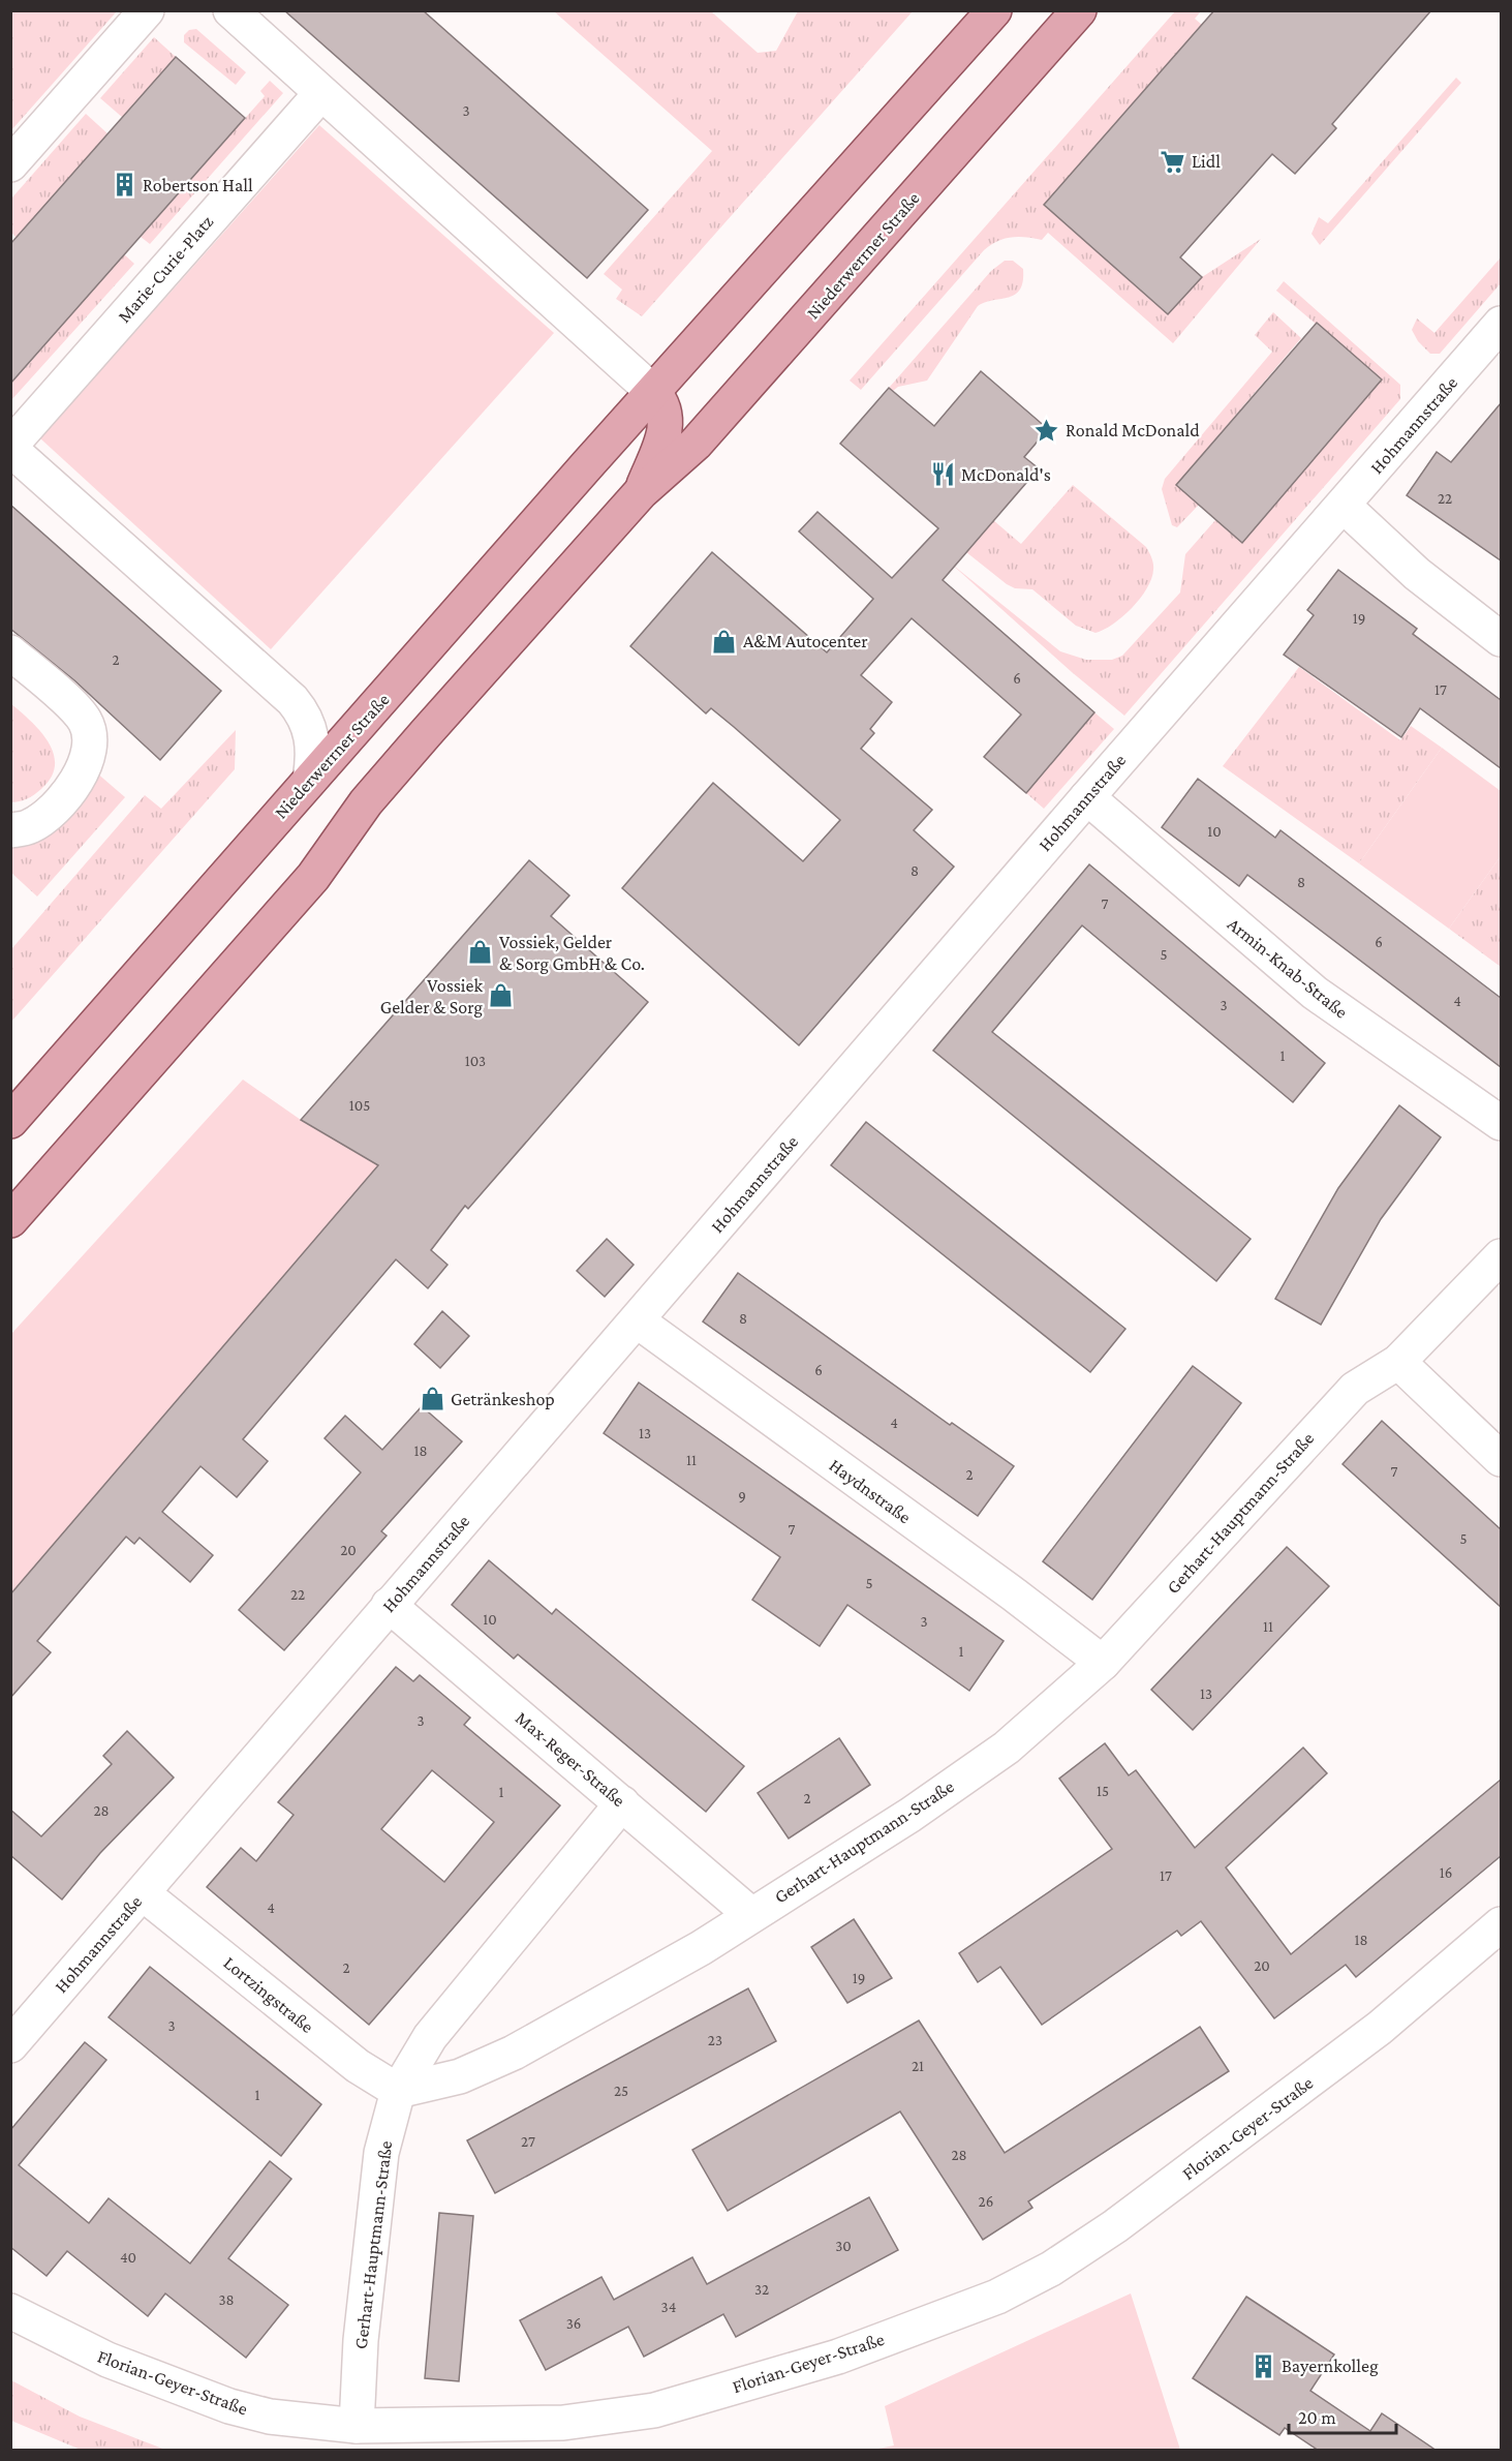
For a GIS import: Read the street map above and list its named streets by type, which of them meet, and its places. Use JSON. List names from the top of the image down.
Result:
{
  "streets": {
    "main road": ["Niederwerrner Straße"],
    "street": [
      "Marie-Curie-Platz",
      "Hohmannstraße",
      "Armin-Knab-Straße",
      "Haydnstraße",
      "Gerhart-Hauptmann-Straße",
      "Max-Reger-Straße",
      "Lortzingstraße",
      "Florian-Geyer-Straße"
    ]
  },
  "crossings": [
    ["Niederwerrner Straße", "Marie-Curie-Platz"],
    ["Hohmannstraße", "Armin-Knab-Straße"],
    ["Hohmannstraße", "Haydnstraße"],
    ["Hohmannstraße", "Max-Reger-Straße"],
    ["Hohmannstraße", "Lortzingstraße"],
    ["Haydnstraße", "Gerhart-Hauptmann-Straße"],
    ["Gerhart-Hauptmann-Straße", "Max-Reger-Straße"],
    ["Gerhart-Hauptmann-Straße", "Lortzingstraße"],
    ["Gerhart-Hauptmann-Straße", "Florian-Geyer-Straße"]
  ],
  "places": {
    "supermarket": ["Lidl"],
    "building": ["Robertson Hall", "Bayernkolleg"],
    "place": ["Ronald McDonald"],
    "restaurant": ["McDonald's"],
    "shop": [
      "A&M Autocenter",
      "Vossiek, Gelder & Sorg GmbH & Co.",
      "Vossiek Gelder & Sorg",
      "Getränkeshop"
    ]
  },
  "house_numbers": [
    "3",
    "22",
    "19",
    "2",
    "6",
    "17",
    "10",
    "8",
    "8",
    "7",
    "6",
    "5",
    "4",
    "3",
    "1",
    "103",
    "105",
    "8",
    "6",
    "4",
    "13",
    "18",
    "11",
    "7",
    "2",
    "9",
    "7",
    "5",
    "20",
    "5",
    "22",
    "10",
    "3",
    "11",
    "1",
    "13",
    "3",
    "15",
    "1",
    "2",
    "28",
    "16",
    "17",
    "4",
    "18",
    "20",
    "2",
    "19",
    "3",
    "23",
    "21",
    "25",
    "1",
    "27",
    "28",
    "26",
    "30",
    "40",
    "32",
    "38",
    "34",
    "36"
  ],
  "scale_bar": "20 m"
}
